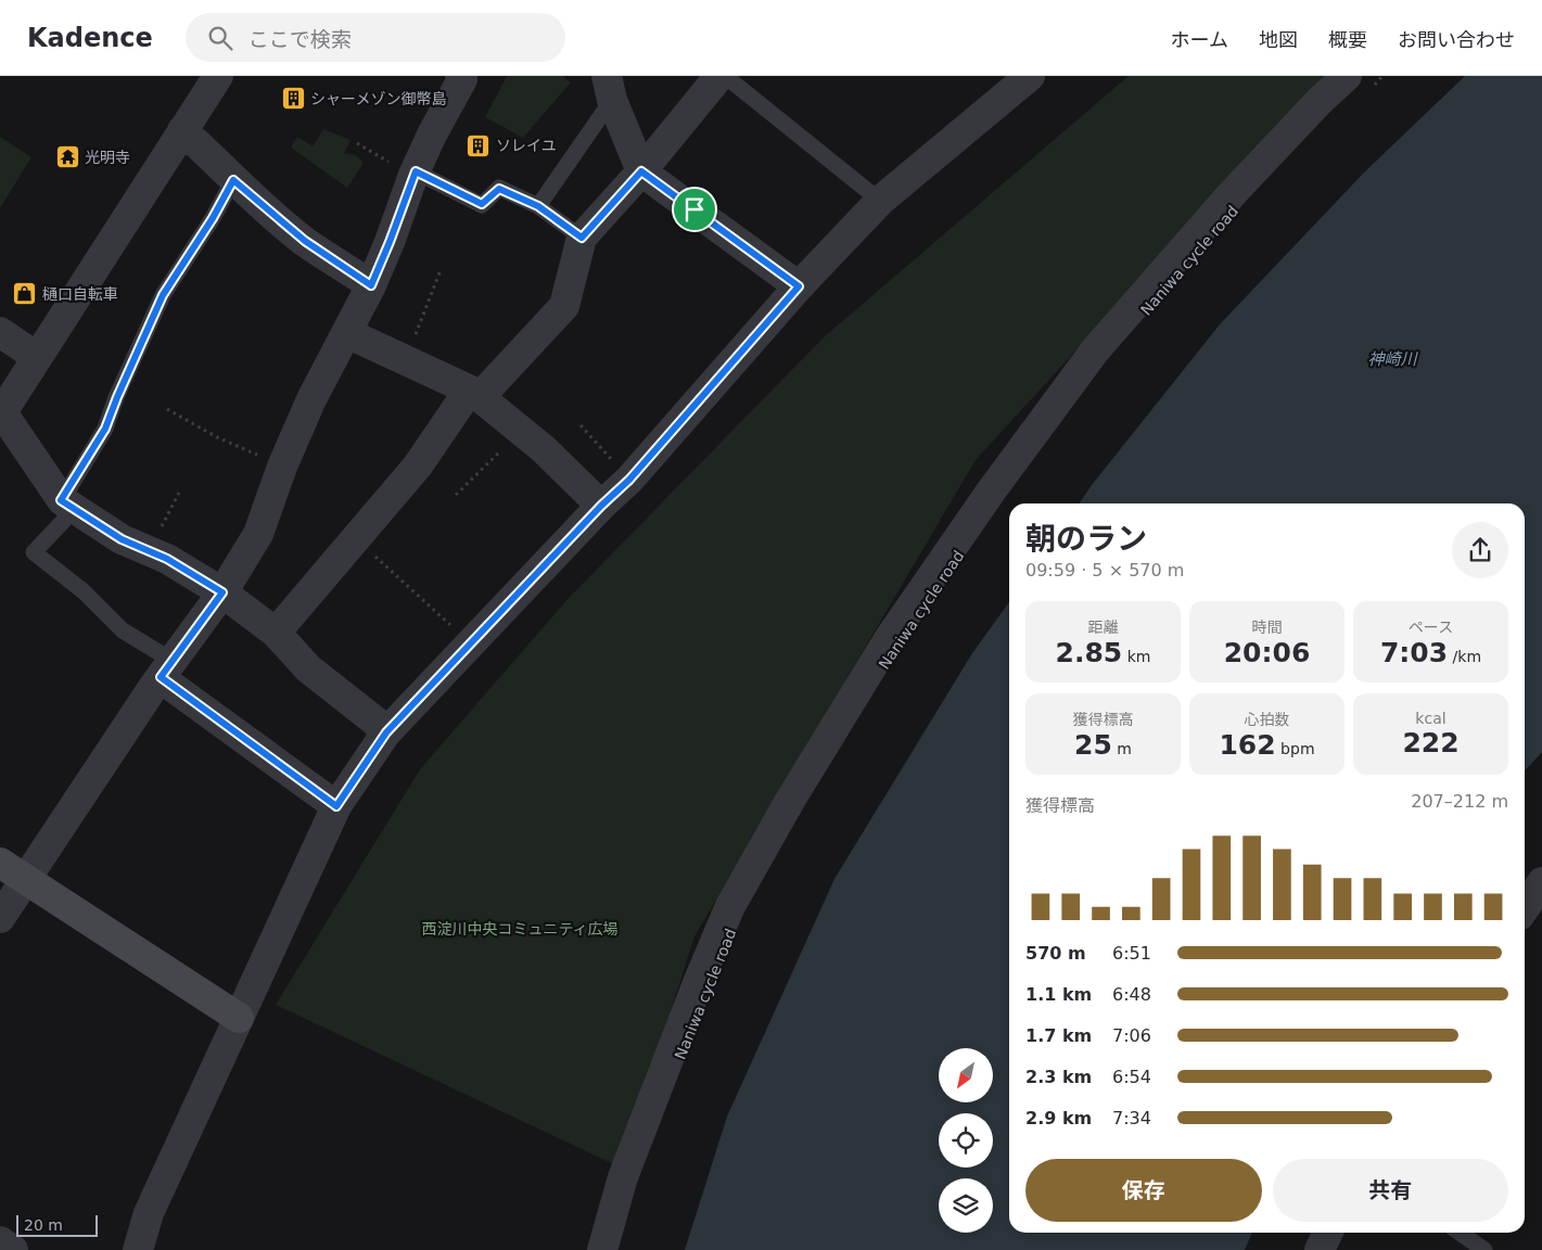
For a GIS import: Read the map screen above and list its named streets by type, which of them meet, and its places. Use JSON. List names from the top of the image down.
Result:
{
  "water": ["神崎川"],
  "parks": ["西淀川中央コミュニティ広場"],
  "places": {
    "building": ["シャーメゾン御幣島", "ソレイユ"],
    "temple": ["光明寺"],
    "shop": ["樋口自転車"]
  },
  "scale_bar": "20 m",
  "north": "bottom left",
  "page": {
    "header": "Kadence",
    "search": "ここで検索",
    "nav": [
      "ホーム",
      "地図",
      "概要",
      "お問い合わせ"
    ],
    "heading": ["朝のラン", "09:59 · 5 × 570 m"],
    "stats": [
      ["距離", "2.85 km"],
      ["時間", "20:06"],
      ["ペース", "7:03 /km"],
      ["獲得標高", "25 m"],
      ["心拍数", "162 bpm"],
      ["kcal", "222"]
    ],
    "chart": ["獲得標高", "207–212 m"],
    "list": [
      {
        "name": "570 m",
        "note": "6:51"
      },
      {
        "name": "1.1 km",
        "note": "6:48"
      },
      {
        "name": "1.7 km",
        "note": "7:06"
      },
      {
        "name": "2.3 km",
        "note": "6:54"
      },
      {
        "name": "2.9 km",
        "note": "7:34"
      }
    ],
    "buttons": ["保存", "共有"],
    "scale": "20 m"
  }
}
